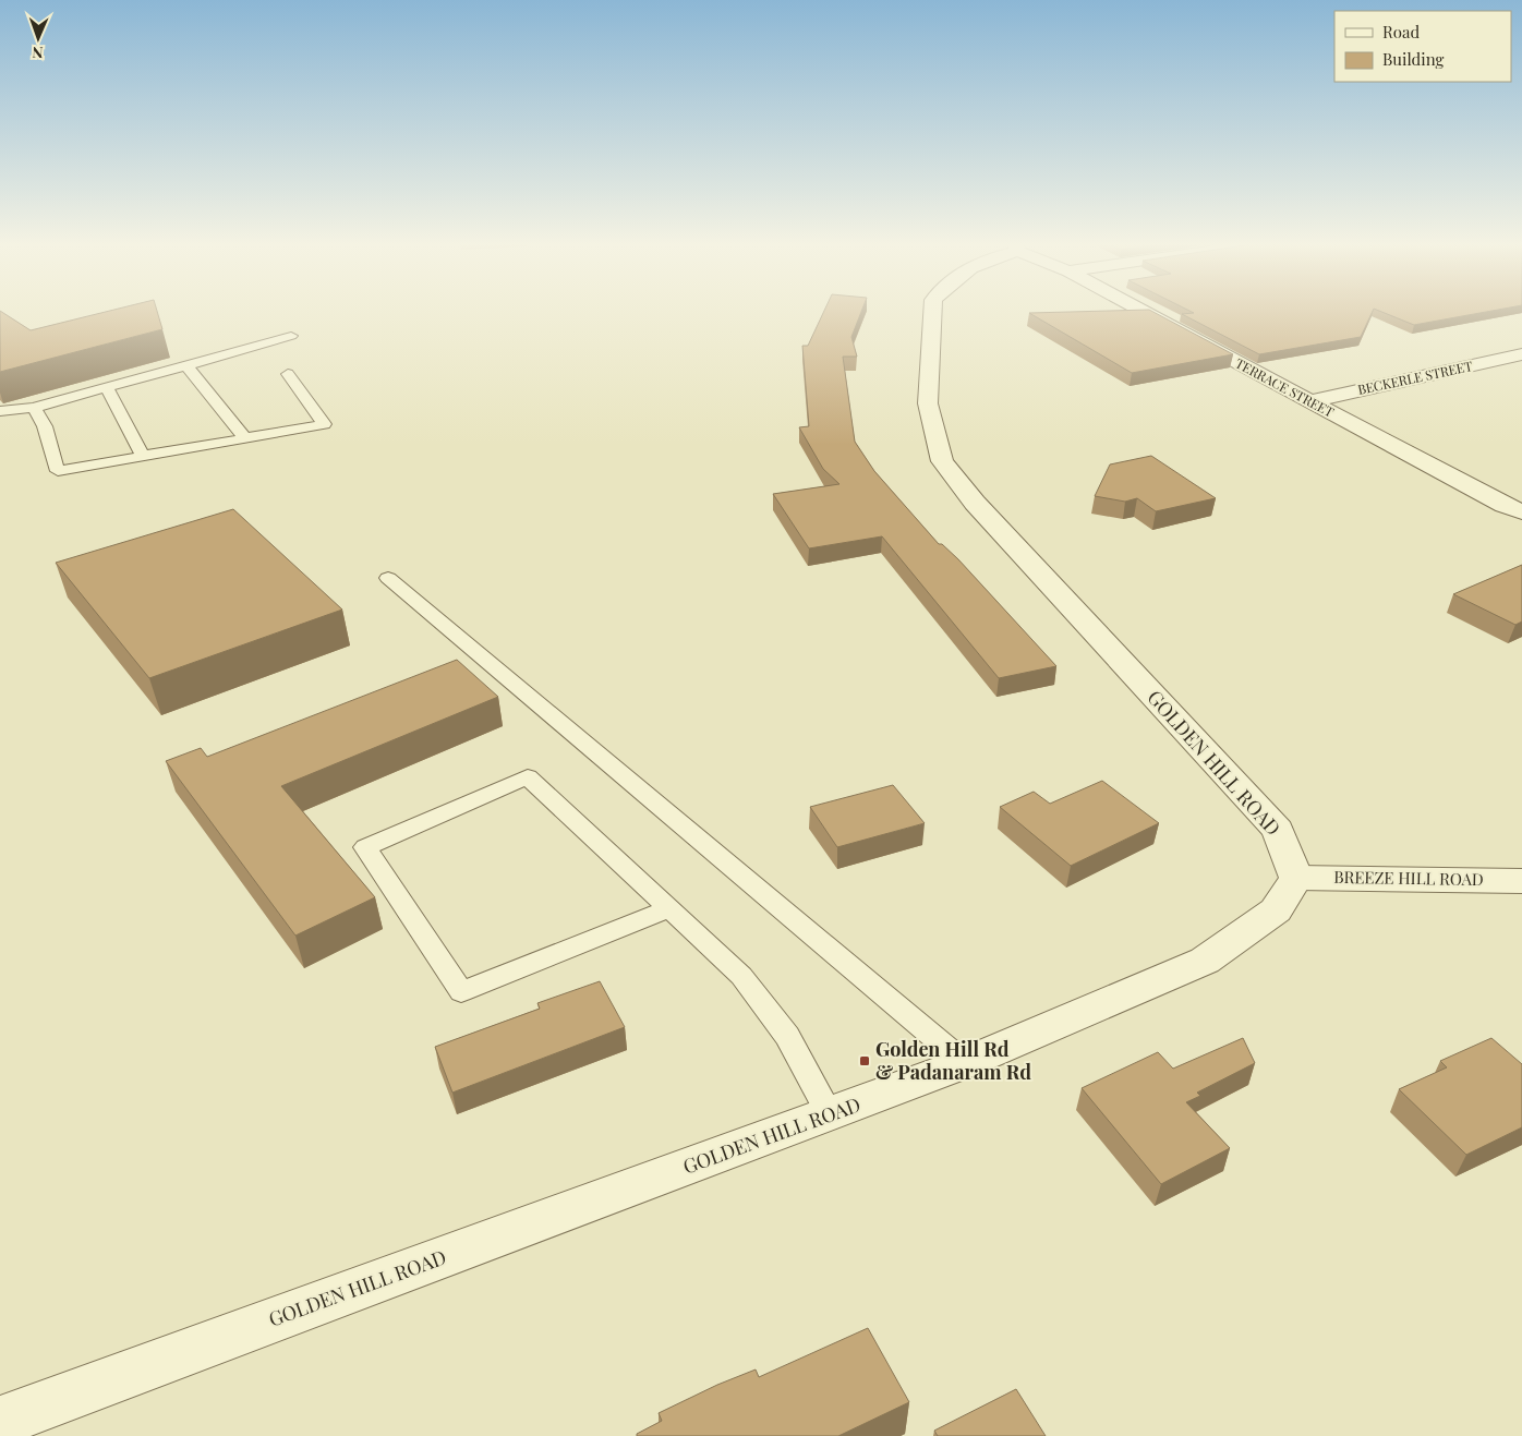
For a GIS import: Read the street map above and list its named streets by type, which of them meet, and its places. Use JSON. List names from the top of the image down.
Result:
{
  "streets": {
    "street": [
      "BECKERLE STREET",
      "TERRACE STREET",
      "GOLDEN HILL ROAD",
      "BREEZE HILL ROAD"
    ]
  },
  "crossings": [
    ["BECKERLE STREET", "TERRACE STREET"],
    ["GOLDEN HILL ROAD", "BREEZE HILL ROAD"]
  ],
  "places": {
    "transit": ["Golden Hill Rd & Padanaram Rd"]
  },
  "legend": ["Road", "Building"],
  "north": "bottom"
}
